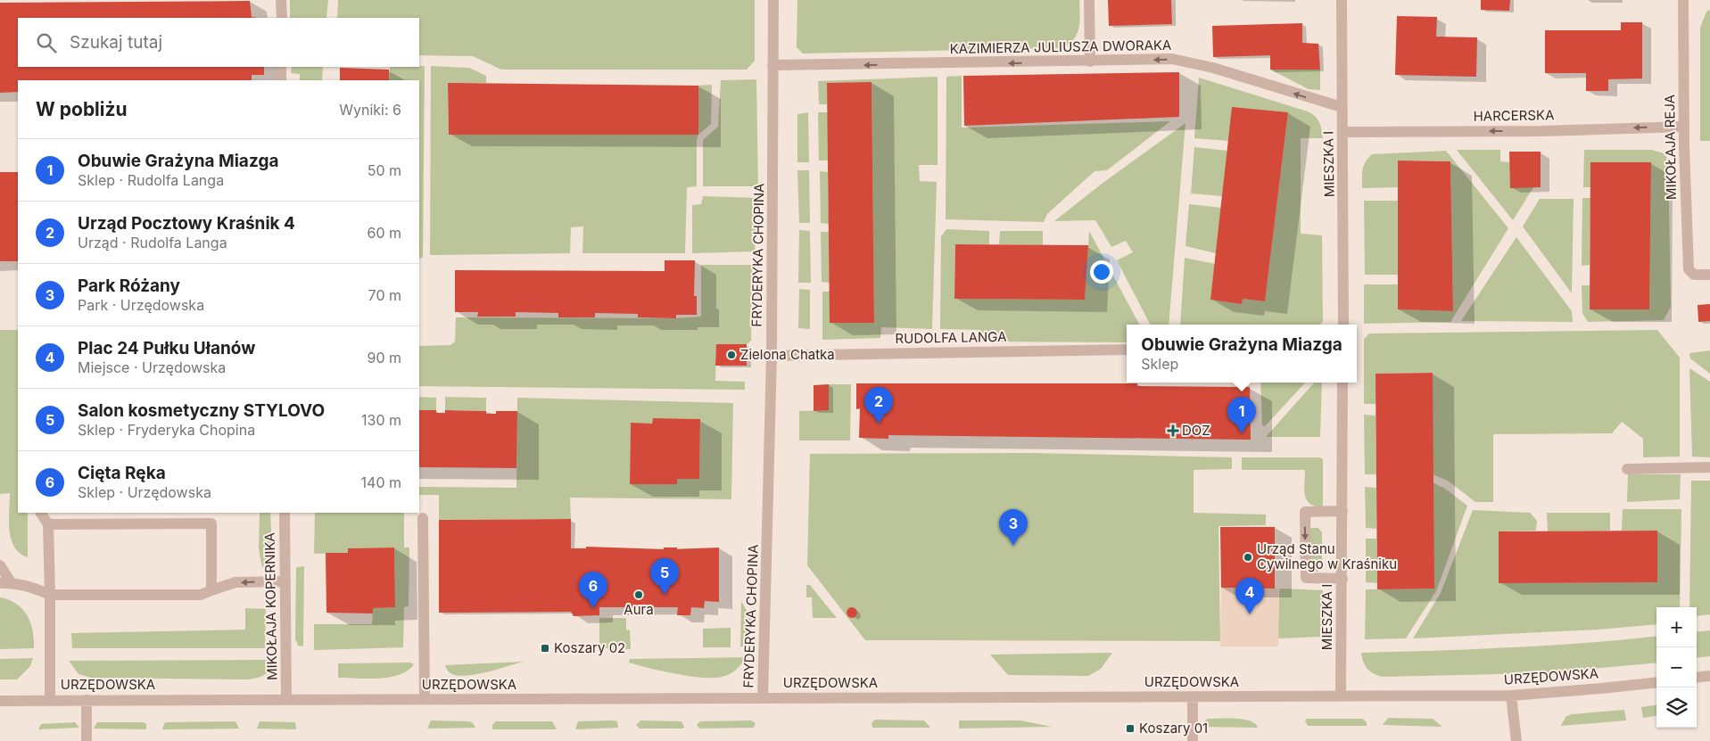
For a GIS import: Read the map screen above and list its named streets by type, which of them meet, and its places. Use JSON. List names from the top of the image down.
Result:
{
  "streets": {
    "street": [
      "KAZIMIERZA JULIUSZA DWORAKA",
      "HARCERSKA",
      "MIKOŁAJA REJA",
      "MIESZKA I",
      "FRYDERYKA CHOPINA",
      "RUDOLFA LANGA",
      "MIKOŁAJA KOPERNIKA",
      "URZĘDOWSKA"
    ]
  },
  "crossings": [
    ["KAZIMIERZA JULIUSZA DWORAKA", "MIESZKA I"],
    ["KAZIMIERZA JULIUSZA DWORAKA", "FRYDERYKA CHOPINA"],
    ["HARCERSKA", "MIKOŁAJA REJA"],
    ["HARCERSKA", "MIESZKA I"],
    ["MIESZKA I", "URZĘDOWSKA"],
    ["FRYDERYKA CHOPINA", "RUDOLFA LANGA"],
    ["FRYDERYKA CHOPINA", "URZĘDOWSKA"],
    ["MIKOŁAJA KOPERNIKA", "URZĘDOWSKA"]
  ],
  "one_way": ["KAZIMIERZA JULIUSZA DWORAKA", "HARCERSKA"],
  "places": {
    "other": ["Zielona Chatka", "Urząd Stanu Cywilnego w Kraśniku", "Aura"],
    "health": ["DOZ"],
    "transit": ["Koszary 02", "Koszary 01"]
  },
  "page": {
    "search": "Szukaj tutaj",
    "heading": ["W pobliżu", "Wyniki: 6"],
    "list": [
      {
        "mark": "1",
        "name": "Obuwie Grażyna Miazga",
        "note": "Sklep · Rudolfa Langa",
        "value": "50 m"
      },
      {
        "mark": "2",
        "name": "Urząd Pocztowy Kraśnik 4",
        "note": "Urząd · Rudolfa Langa",
        "value": "60 m"
      },
      {
        "mark": "3",
        "name": "Park Różany",
        "note": "Park · Urzędowska",
        "value": "70 m"
      },
      {
        "mark": "4",
        "name": "Plac 24 Pułku Ułanów",
        "note": "Miejsce · Urzędowska",
        "value": "90 m"
      },
      {
        "mark": "5",
        "name": "Salon kosmetyczny STYLOVO",
        "note": "Sklep · Fryderyka Chopina",
        "value": "130 m"
      },
      {
        "mark": "6",
        "name": "Cięta Ręka",
        "note": "Sklep · Urzędowska",
        "value": "140 m"
      }
    ],
    "popup": ["Obuwie Grażyna Miazga", "Sklep"],
    "pins": [
      "2",
      "1",
      "3",
      "5",
      "6",
      "4"
    ],
    "map_buttons": ["+", "−"]
  }
}
